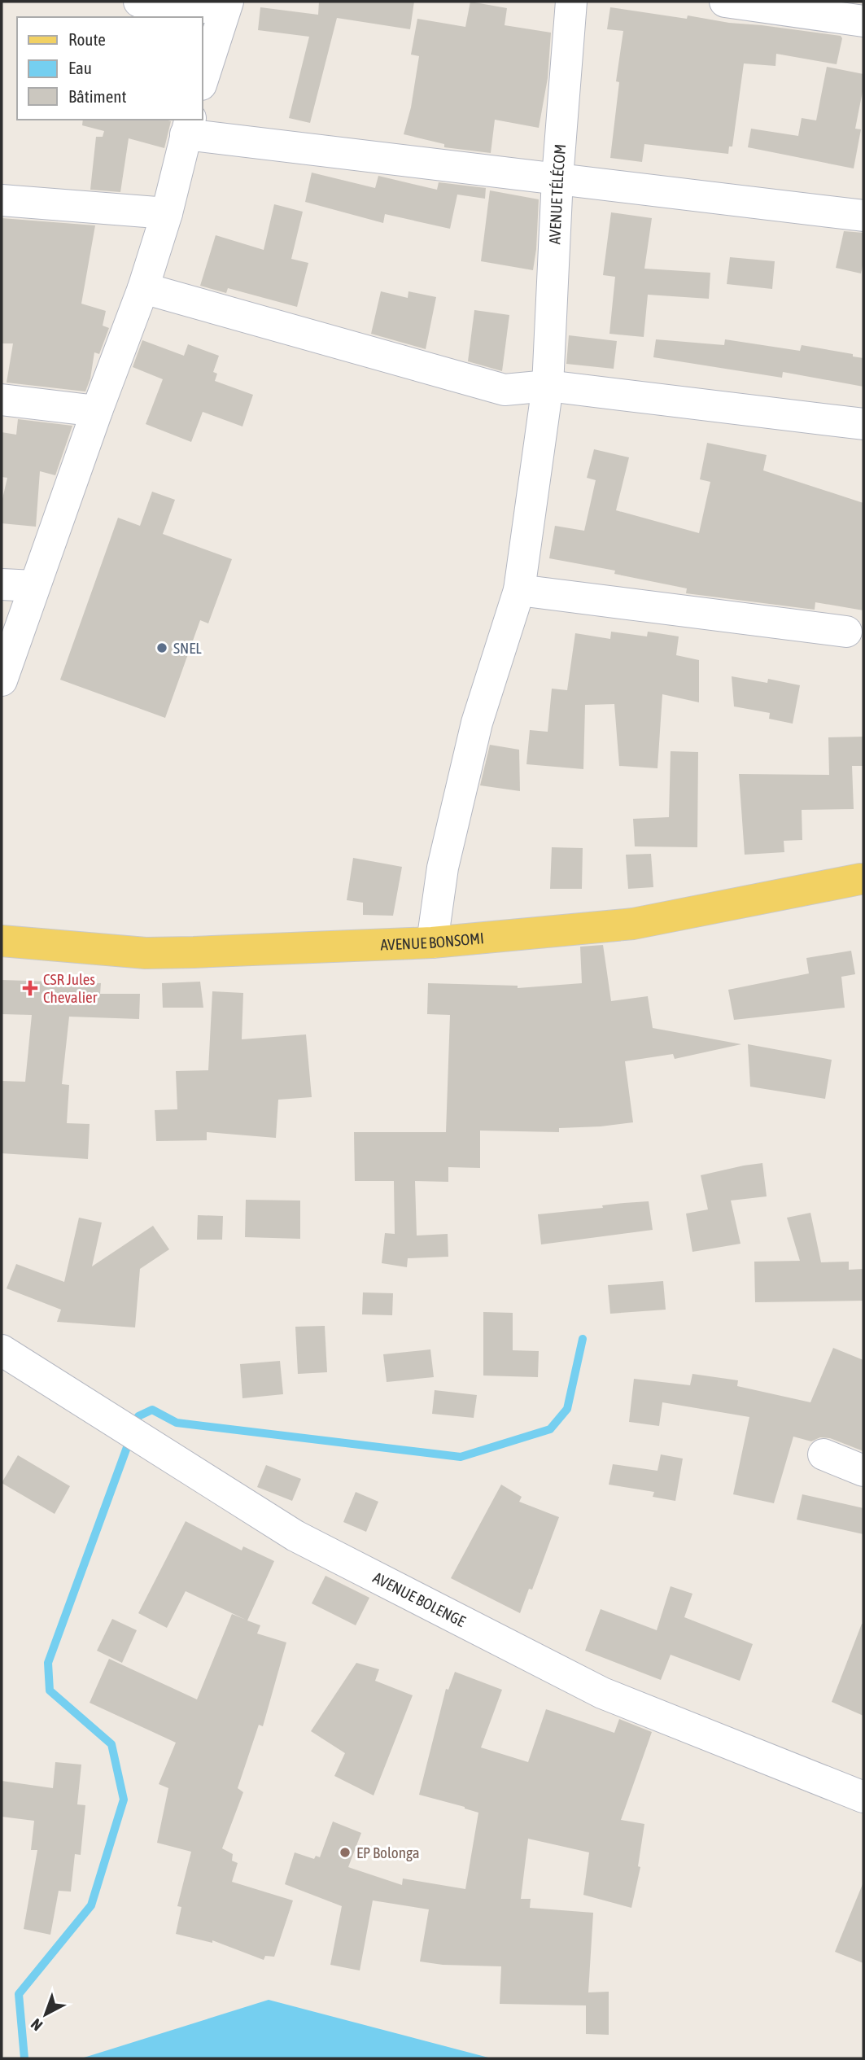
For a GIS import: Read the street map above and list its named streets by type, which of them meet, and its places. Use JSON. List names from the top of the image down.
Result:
{
  "streets": {
    "main road": ["AVENUE BONSOMI"],
    "street": ["AVENUE TÉLÉCOM", "AVENUE BOLENGE"]
  },
  "crossings": [
    ["AVENUE TÉLÉCOM", "AVENUE BONSOMI"]
  ],
  "places": {
    "other": ["SNEL", "EP Bolonga"],
    "health": ["CSR Jules Chevalier"]
  },
  "legend": ["Route", "Eau", "Bâtiment"],
  "north": "bottom left"
}
